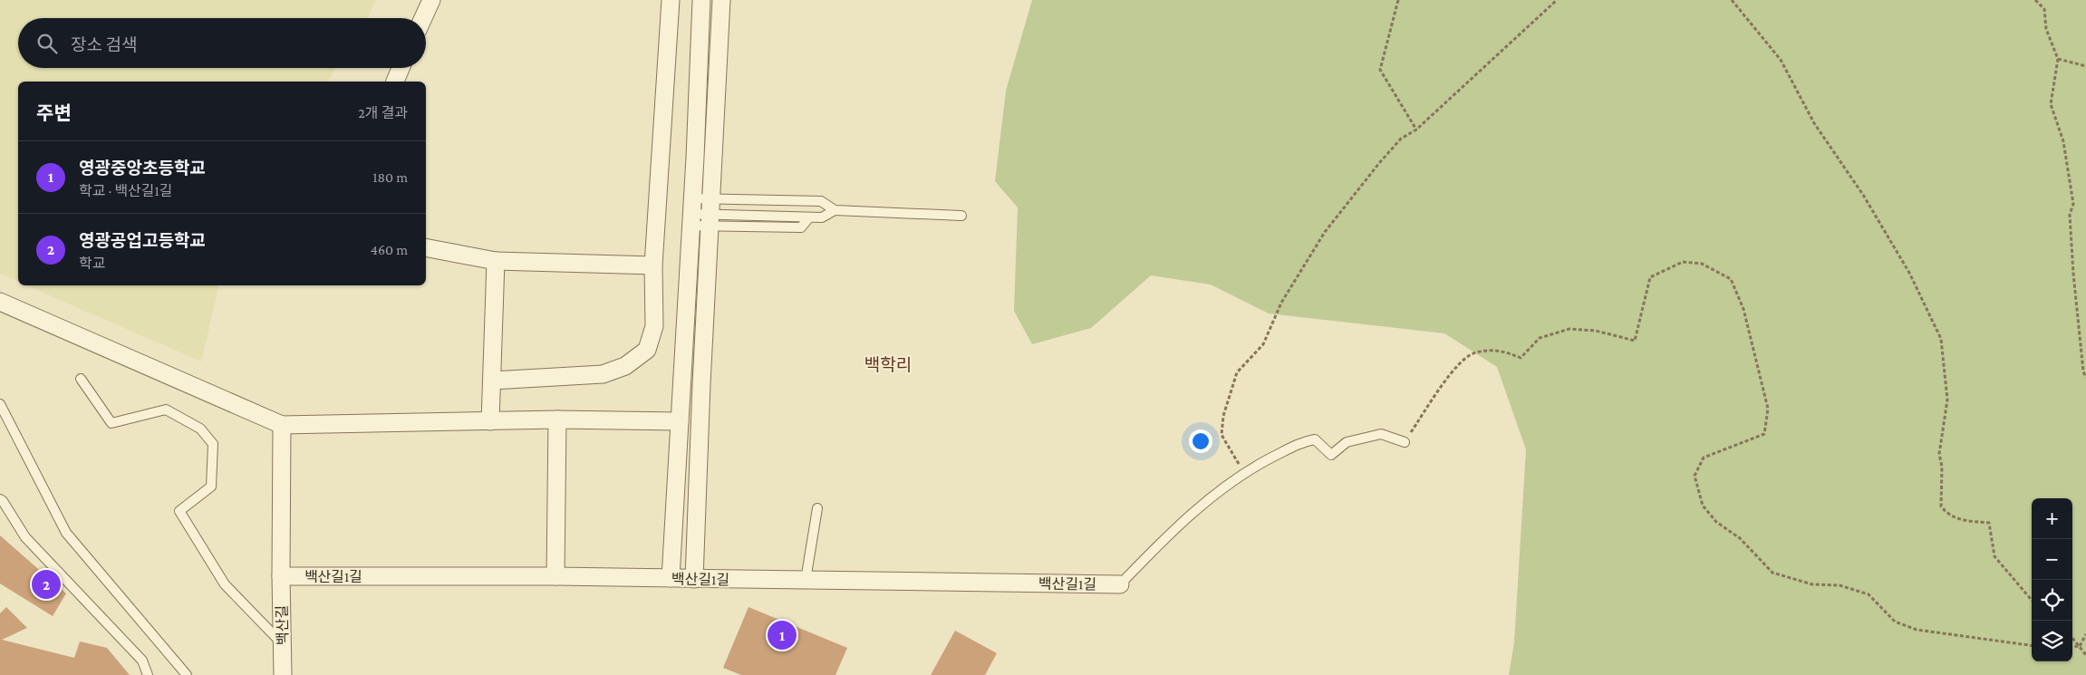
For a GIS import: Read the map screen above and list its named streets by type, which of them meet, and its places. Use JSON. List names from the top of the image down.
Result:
{
  "streets": {
    "street": ["백산길1길", "백산길"]
  },
  "crossings": [
    ["백산길1길", "백산길"]
  ],
  "districts": ["백학리"],
  "page": {
    "search": "장소 검색",
    "heading": ["주변", "2개 결과"],
    "list": [
      {
        "mark": "1",
        "name": "영광중앙초등학교",
        "note": "학교 · 백산길1길",
        "value": "180 m"
      },
      {
        "mark": "2",
        "name": "영광공업고등학교",
        "note": "학교",
        "value": "460 m"
      }
    ],
    "map_buttons": ["+", "−"],
    "pins": ["2", "1"]
  }
}
